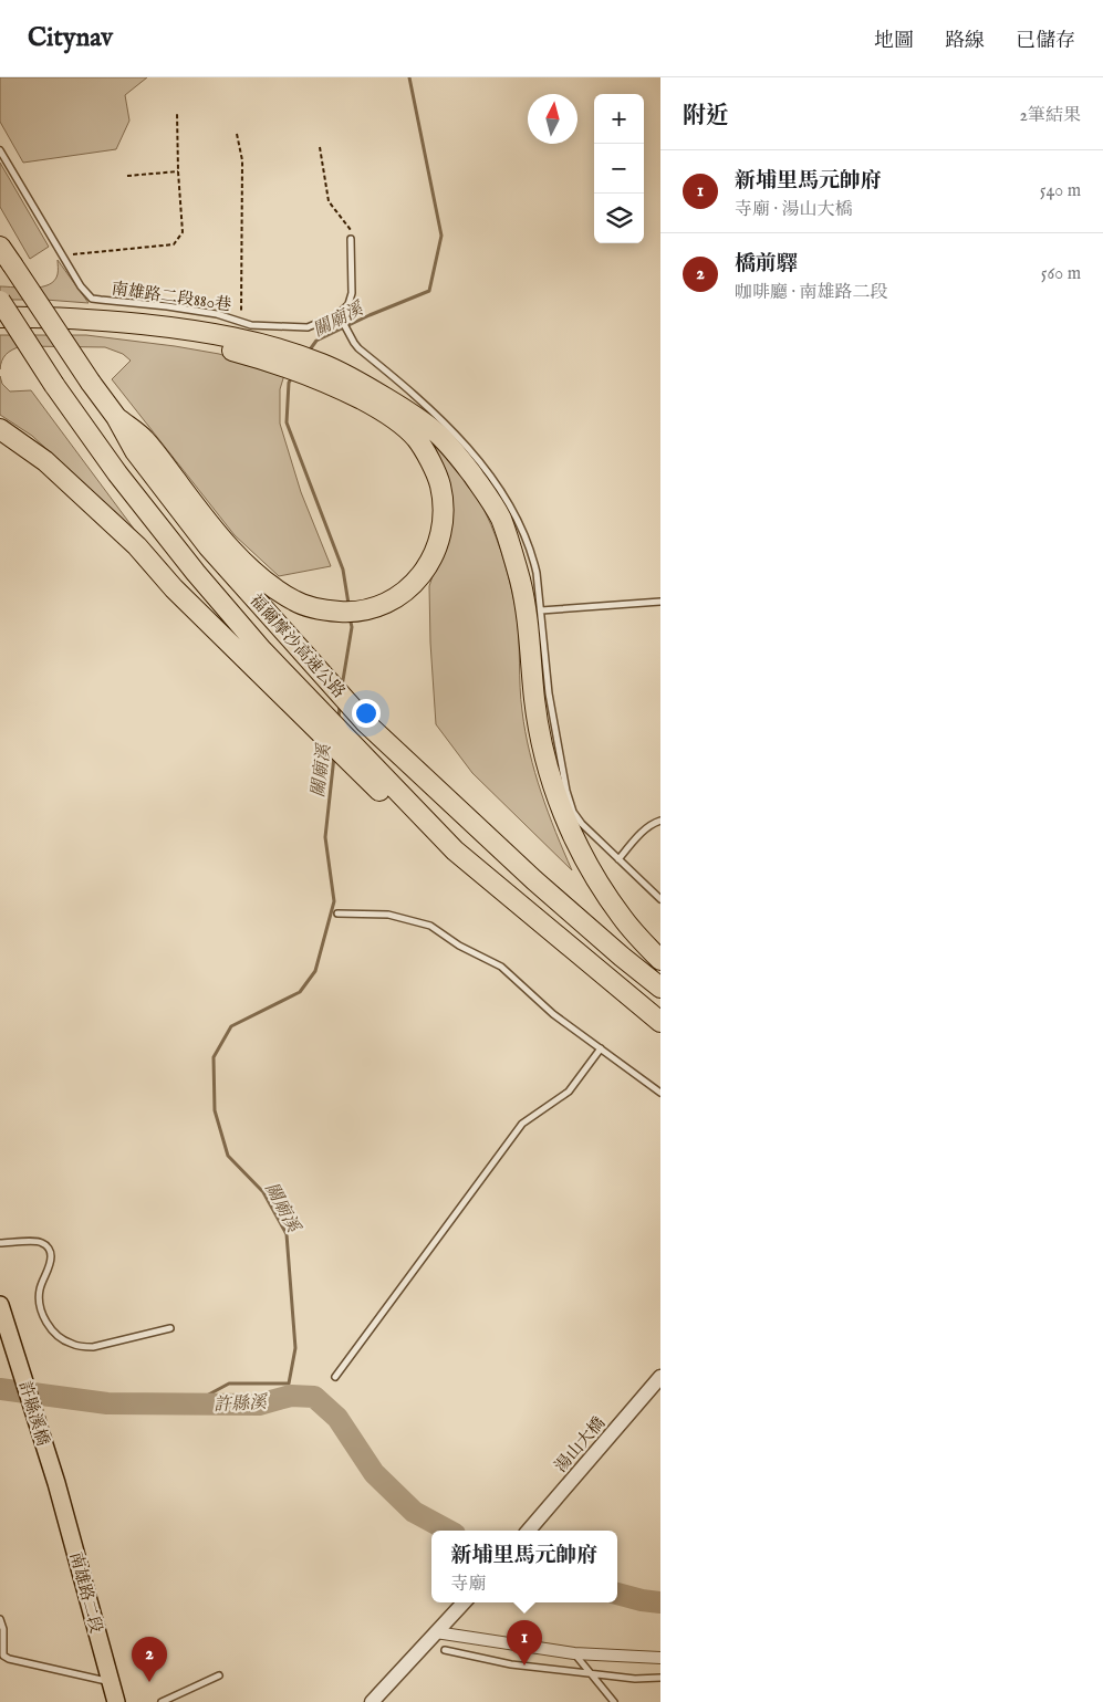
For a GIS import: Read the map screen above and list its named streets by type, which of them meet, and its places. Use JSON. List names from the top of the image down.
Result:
{
  "streets": {
    "highway": ["福爾摩沙高速公路"],
    "main road": ["許縣溪橋", "南雄路二段"],
    "street": ["湯山大橋"],
    "lane": ["南雄路二段880巷"]
  },
  "crossings": [
    ["許縣溪橋", "南雄路二段"]
  ],
  "water": ["關廟溪", "許縣溪"],
  "north": "top",
  "page": {
    "header": "Citynav",
    "nav": ["地圖", "路線", "已儲存"],
    "heading": ["附近", "2筆結果"],
    "map_buttons": ["+", "−"],
    "list": [
      {
        "mark": "1",
        "name": "新埔里馬元帥府",
        "note": "寺廟 · 湯山大橋",
        "value": "540 m"
      },
      {
        "mark": "2",
        "name": "橋前驛",
        "note": "咖啡廳 · 南雄路二段",
        "value": "560 m"
      }
    ],
    "popup": ["新埔里馬元帥府", "寺廟"],
    "pins": ["1", "2"]
  }
}
